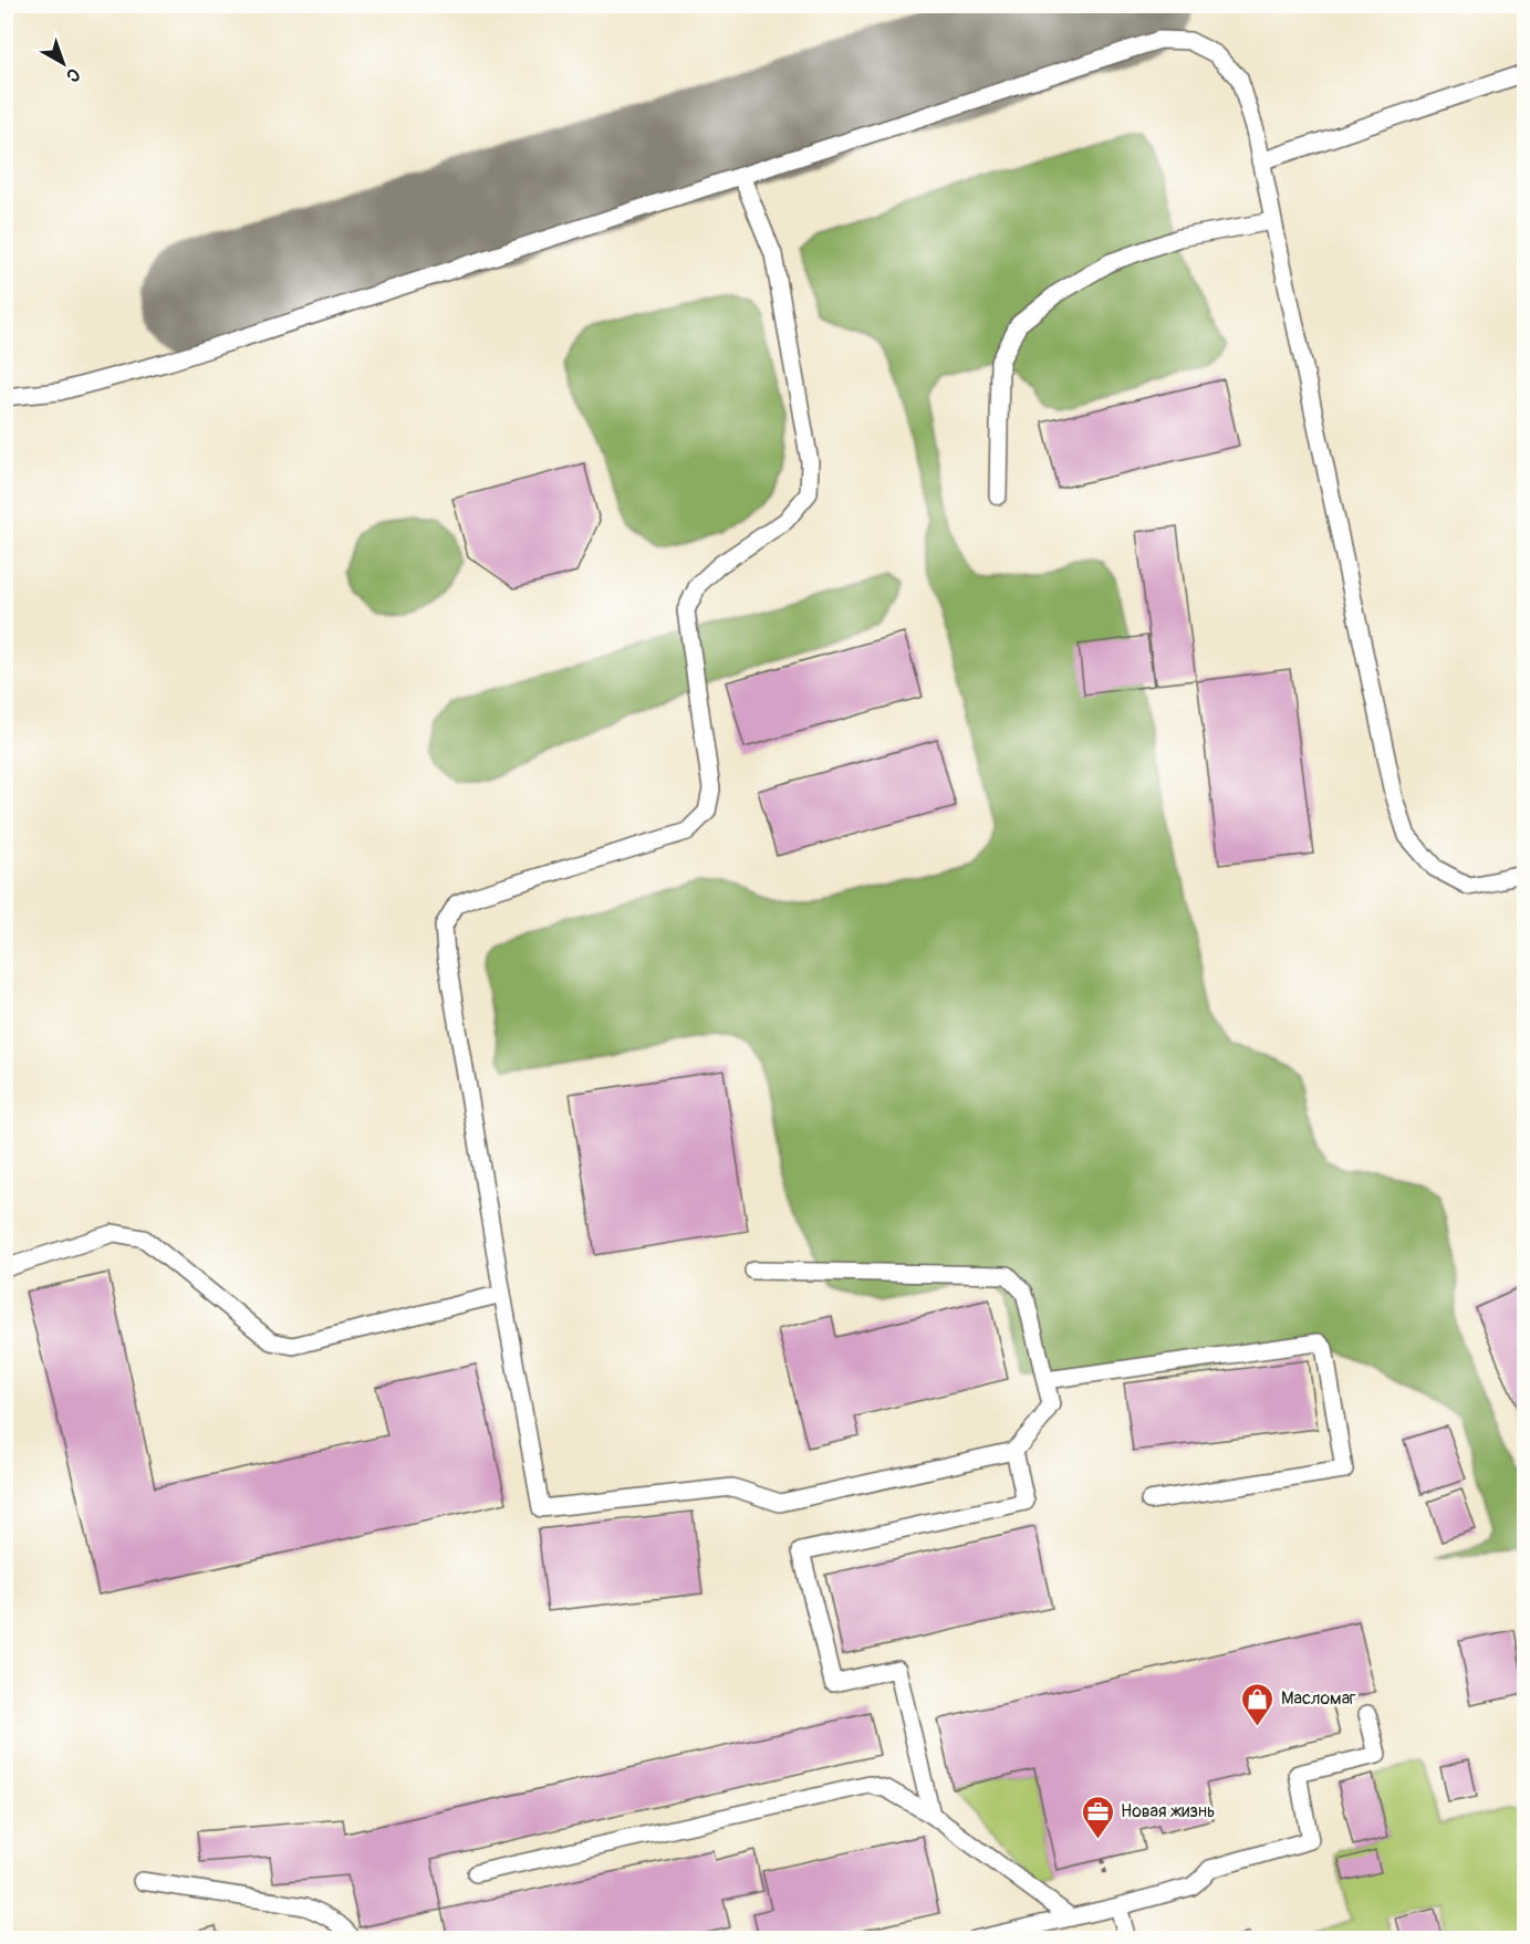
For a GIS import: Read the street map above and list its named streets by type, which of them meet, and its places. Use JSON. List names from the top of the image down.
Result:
{
  "places": {
    "shop": ["Масломаг"],
    "office": ["Новая жизнь"]
  },
  "north": "bottom right"
}
